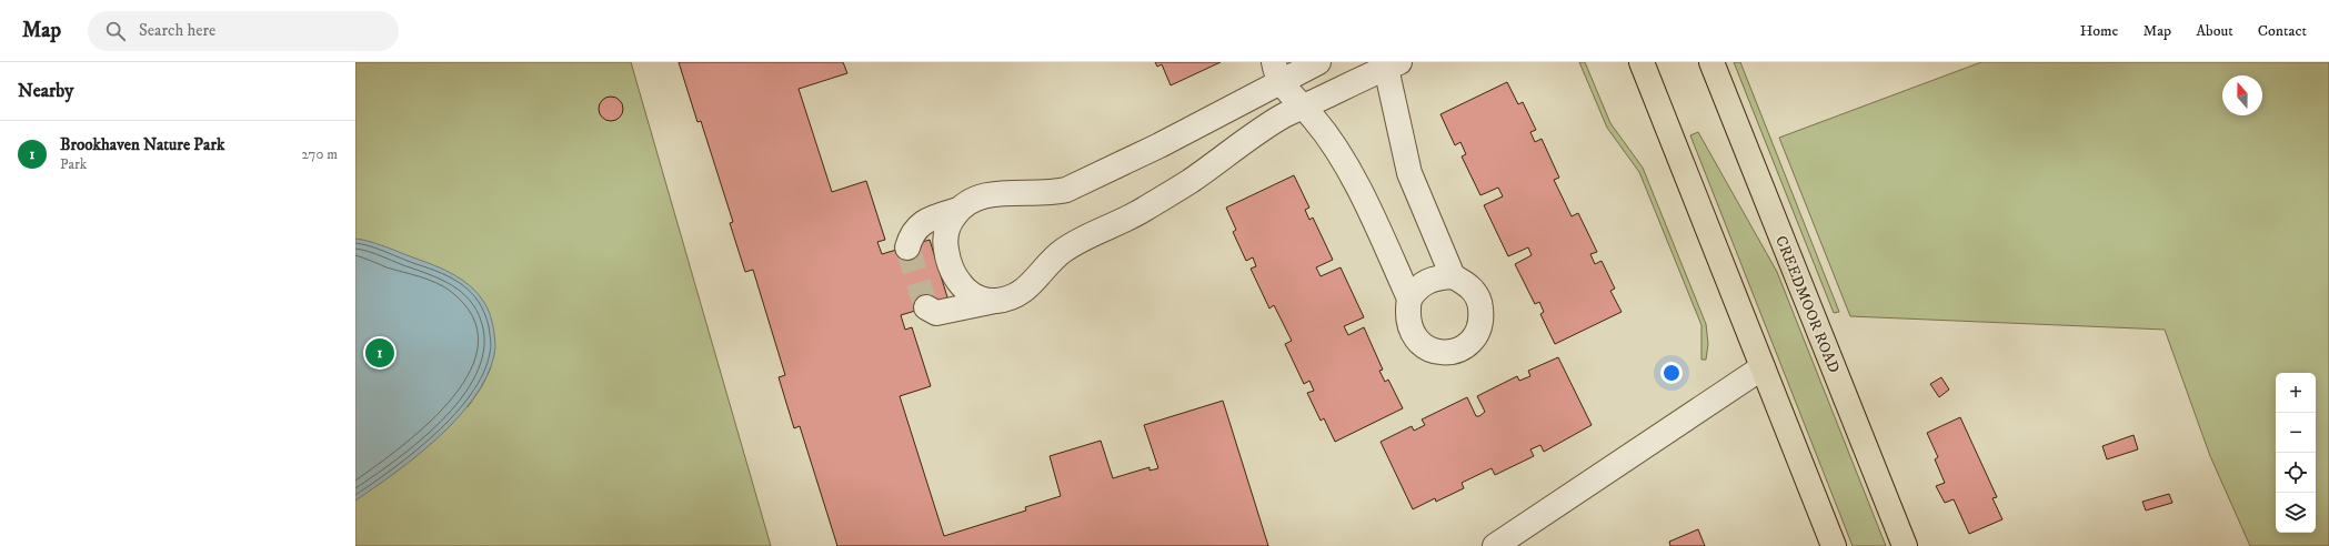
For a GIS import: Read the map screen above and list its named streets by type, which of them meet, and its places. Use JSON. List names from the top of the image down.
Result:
{
  "streets": {
    "main road": ["CREEDMOOR ROAD"]
  },
  "north": "top",
  "page": {
    "header": "Map",
    "search": "Search here",
    "nav": [
      "Home",
      "Map",
      "About",
      "Contact"
    ],
    "heading": "Nearby",
    "list": [
      {
        "mark": "1",
        "name": "Brookhaven Nature Park",
        "note": "Park",
        "value": "270 m"
      }
    ],
    "pins": "1",
    "map_buttons": ["+", "−"]
  }
}
